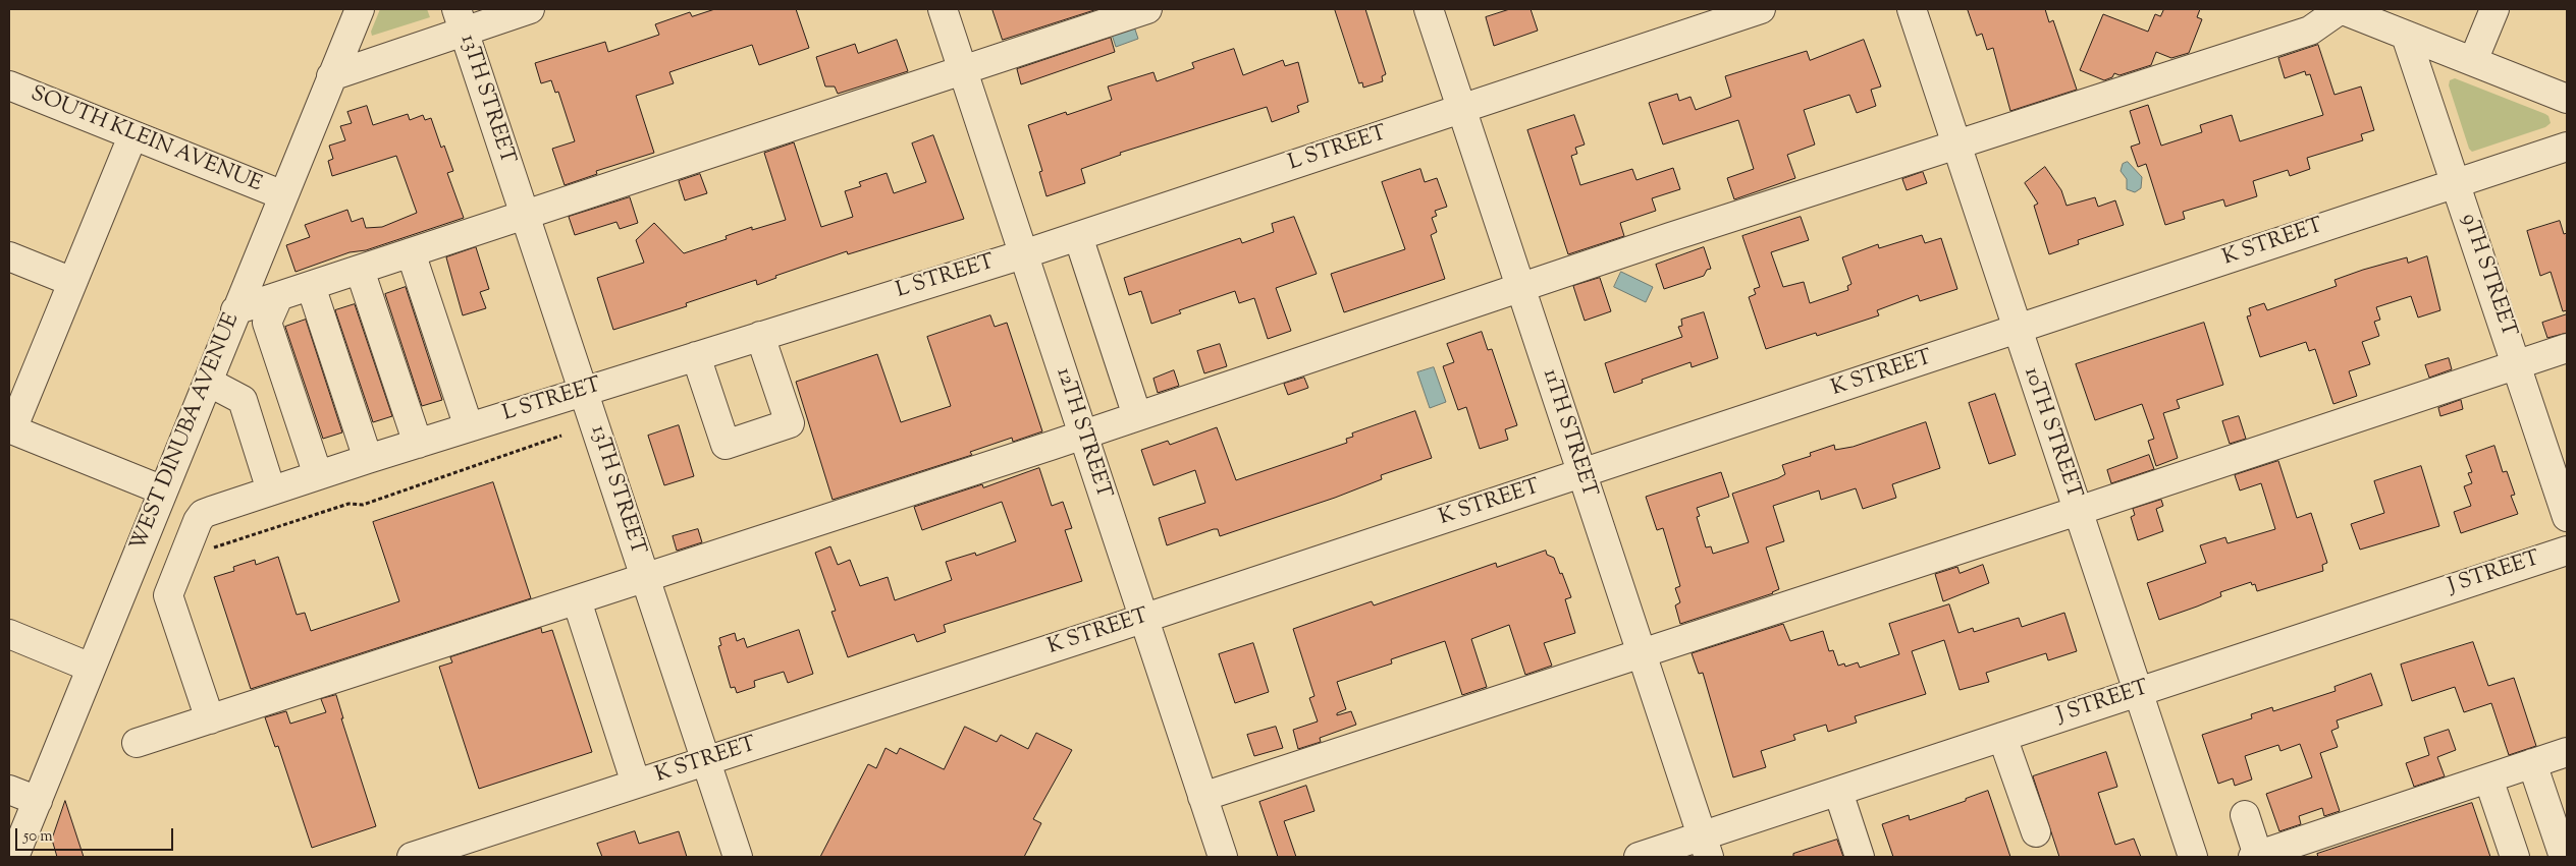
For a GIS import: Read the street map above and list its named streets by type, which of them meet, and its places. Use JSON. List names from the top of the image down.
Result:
{
  "streets": {
    "street": [
      "13TH STREET",
      "SOUTH KLEIN AVENUE",
      "L STREET",
      "K STREET",
      "9TH STREET",
      "WEST DINUBA AVENUE",
      "12TH STREET",
      "11TH STREET",
      "10TH STREET",
      "J STREET"
    ]
  },
  "crossings": [
    ["13TH STREET", "L STREET"],
    ["13TH STREET", "K STREET"],
    ["SOUTH KLEIN AVENUE", "WEST DINUBA AVENUE"],
    ["L STREET", "12TH STREET"],
    ["L STREET", "11TH STREET"],
    ["K STREET", "9TH STREET"],
    ["K STREET", "12TH STREET"],
    ["K STREET", "11TH STREET"],
    ["K STREET", "10TH STREET"],
    ["11TH STREET", "J STREET"],
    ["10TH STREET", "J STREET"]
  ],
  "scale_bar": "50 m"
}
